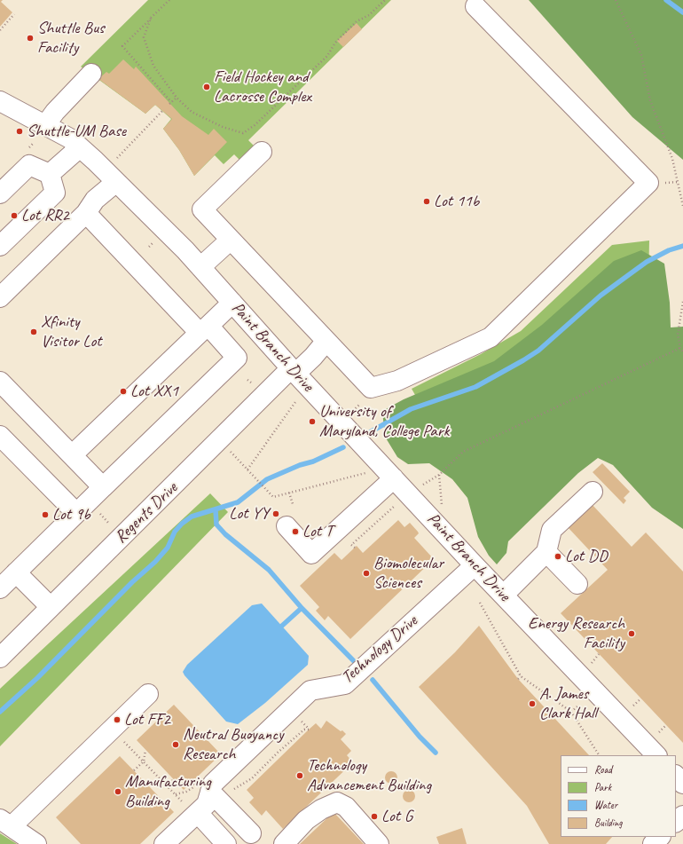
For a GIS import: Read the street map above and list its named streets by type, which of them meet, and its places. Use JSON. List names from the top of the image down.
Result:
{
  "streets": {
    "street": ["Paint Branch Drive", "Regents Drive", "Technology Drive"]
  },
  "crossings": [
    ["Paint Branch Drive", "Regents Drive"],
    ["Paint Branch Drive", "Technology Drive"]
  ],
  "places": [
    "Shuttle Bus Facility",
    "Field Hockey and Lacrosse Complex",
    "Shuttle-UM Base",
    "Lot 11b",
    "Lot RR2",
    "Xfinity Visitor Lot",
    "Lot XX1",
    "University of Maryland, College Park",
    "Lot YY",
    "Lot 9b",
    "Lot T",
    "Lot DD",
    "Biomolecular Sciences",
    "Energy Research Facility",
    "A. James Clark Hall",
    "Lot FF2",
    "Neutral Buoyancy Research",
    "Technology Advancement Building",
    "Manufacturing Building",
    "Lot G"
  ],
  "legend": [
    "Road",
    "Park",
    "Water",
    "Building"
  ]
}
